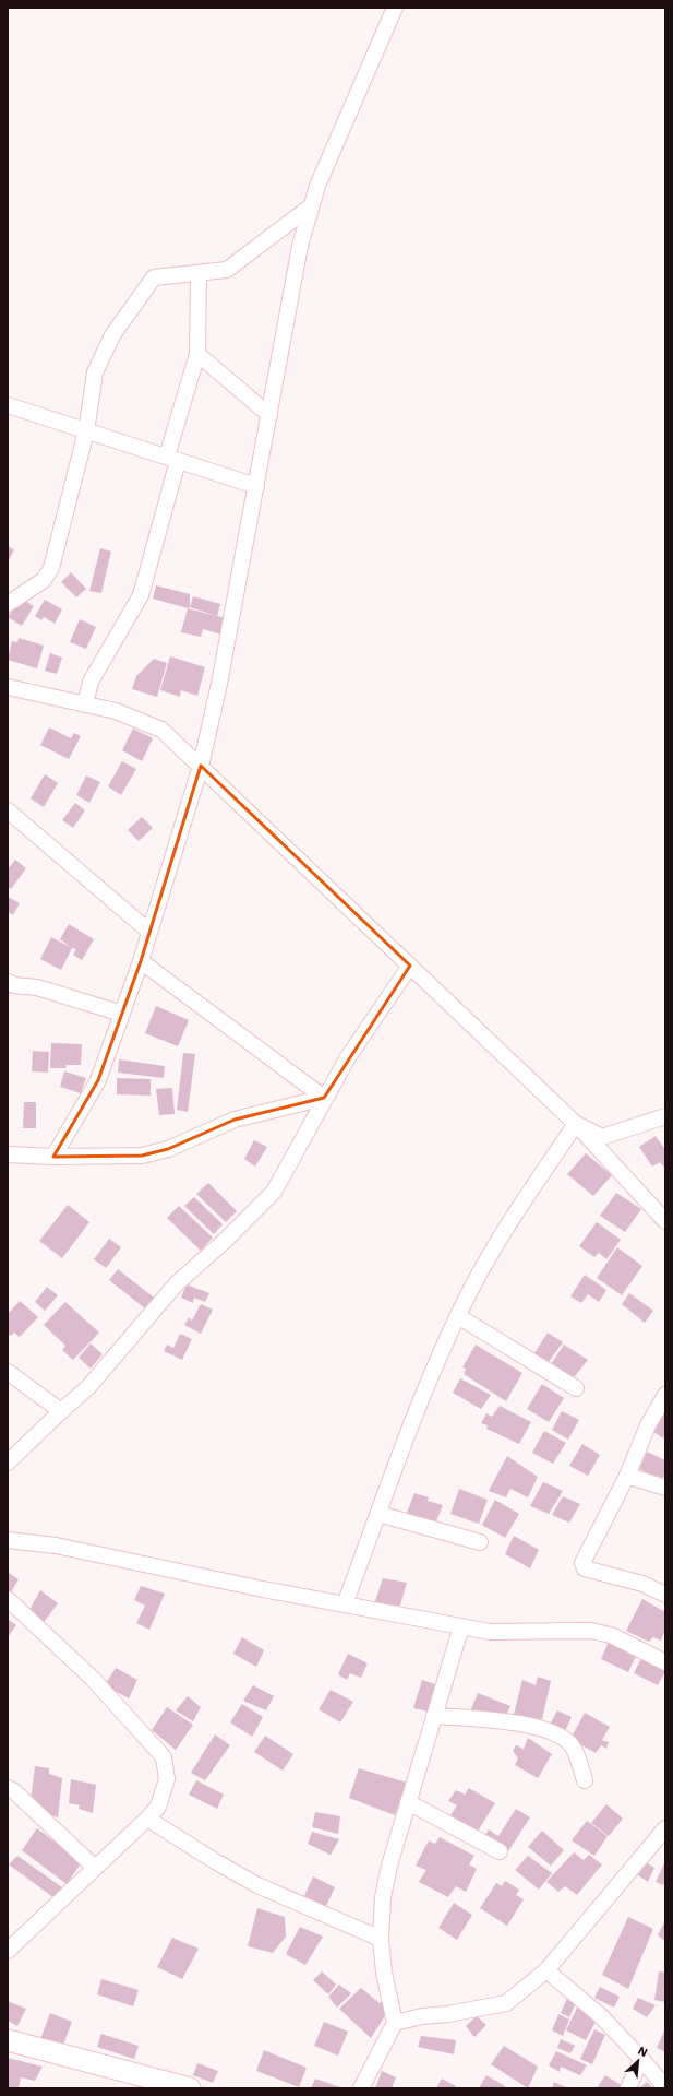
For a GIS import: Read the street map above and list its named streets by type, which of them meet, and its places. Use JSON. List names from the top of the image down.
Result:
{
  "north": "top right"
}
